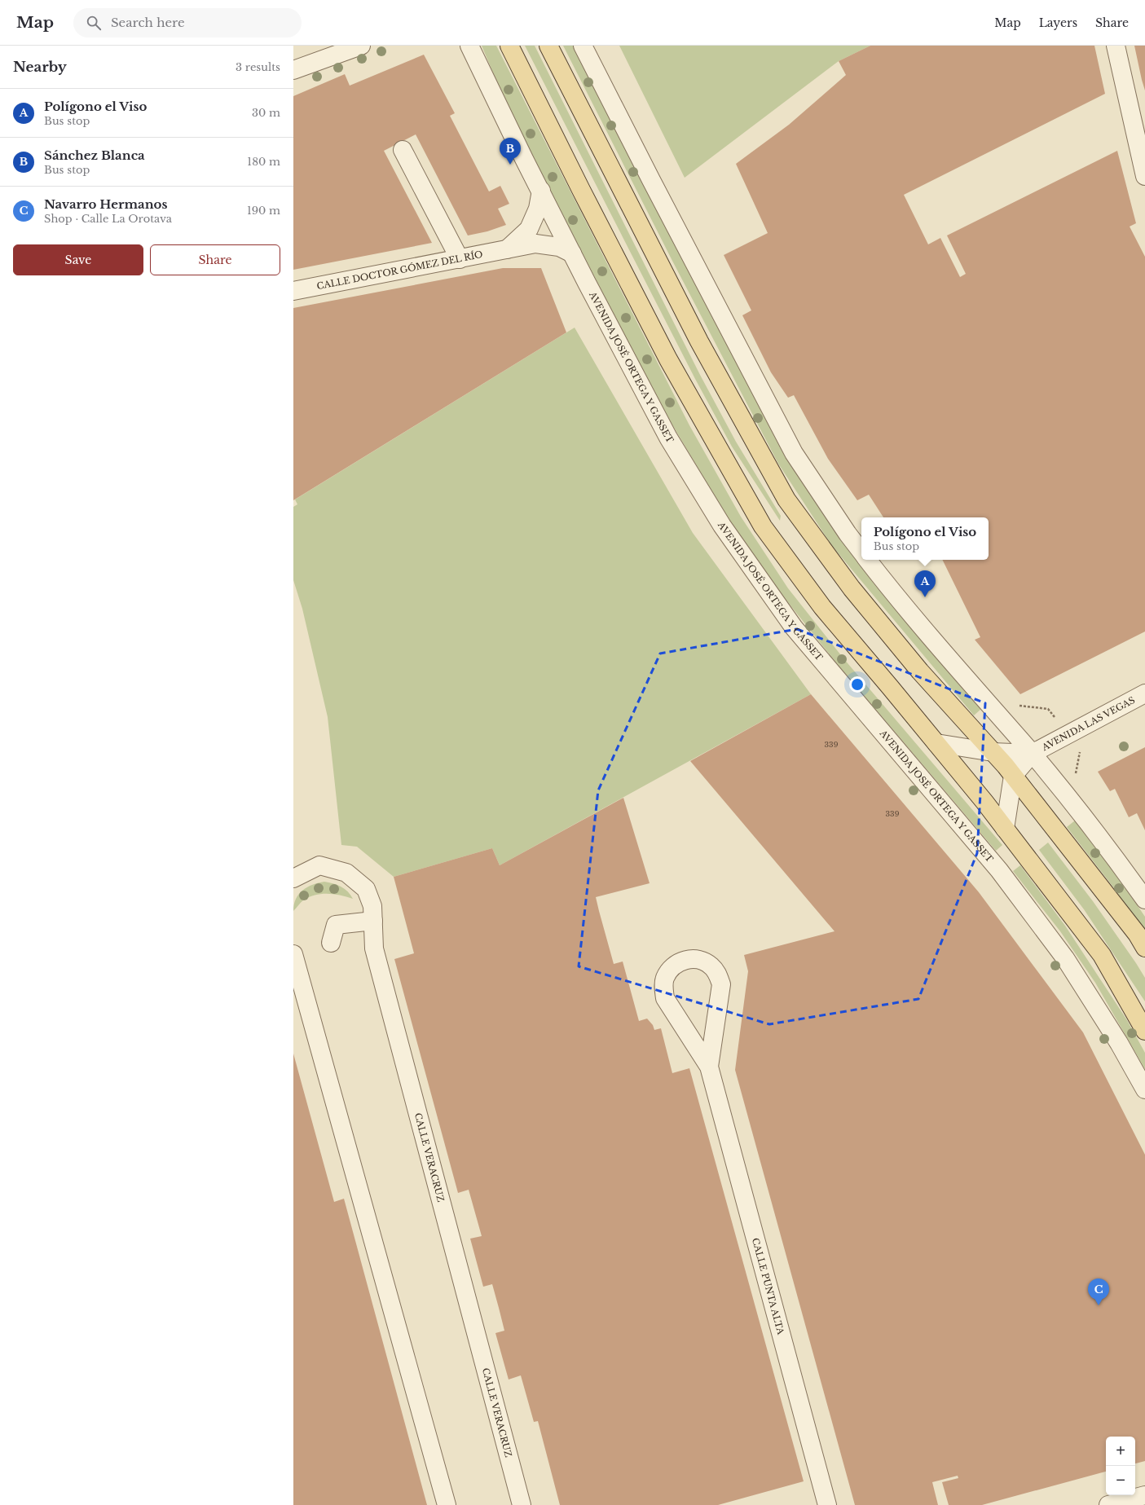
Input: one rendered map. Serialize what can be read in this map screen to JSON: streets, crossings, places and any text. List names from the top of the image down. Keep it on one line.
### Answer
{"streets":{"street":["CALLE DOCTOR GÓMEZ DEL RÍO","AVENIDA JOSÉ ORTEGA Y GASSET","AVENIDA LAS VEGAS","CALLE VERACRUZ","CALLE PUNTA ALTA"]},"crossings":[["CALLE DOCTOR GÓMEZ DEL RÍO","AVENIDA JOSÉ ORTEGA Y GASSET"]],"house_numbers":["339","339"],"page":{"header":"Map","search":"Search here","nav":["Map","Layers","Share"],"heading":["Nearby","3 results"],"list":[{"mark":"A","name":"Polígono el Viso","note":"Bus stop","value":"30 m"},{"mark":"B","name":"Sánchez Blanca","note":"Bus stop","value":"180 m"},{"mark":"C","name":"Navarro Hermanos","note":"Shop · Calle La Orotava","value":"190 m"}],"pins":["B","A","C"],"buttons":["Save","Share"],"popup":["Polígono el Viso","Bus stop"],"map_buttons":["+","−"]}}
